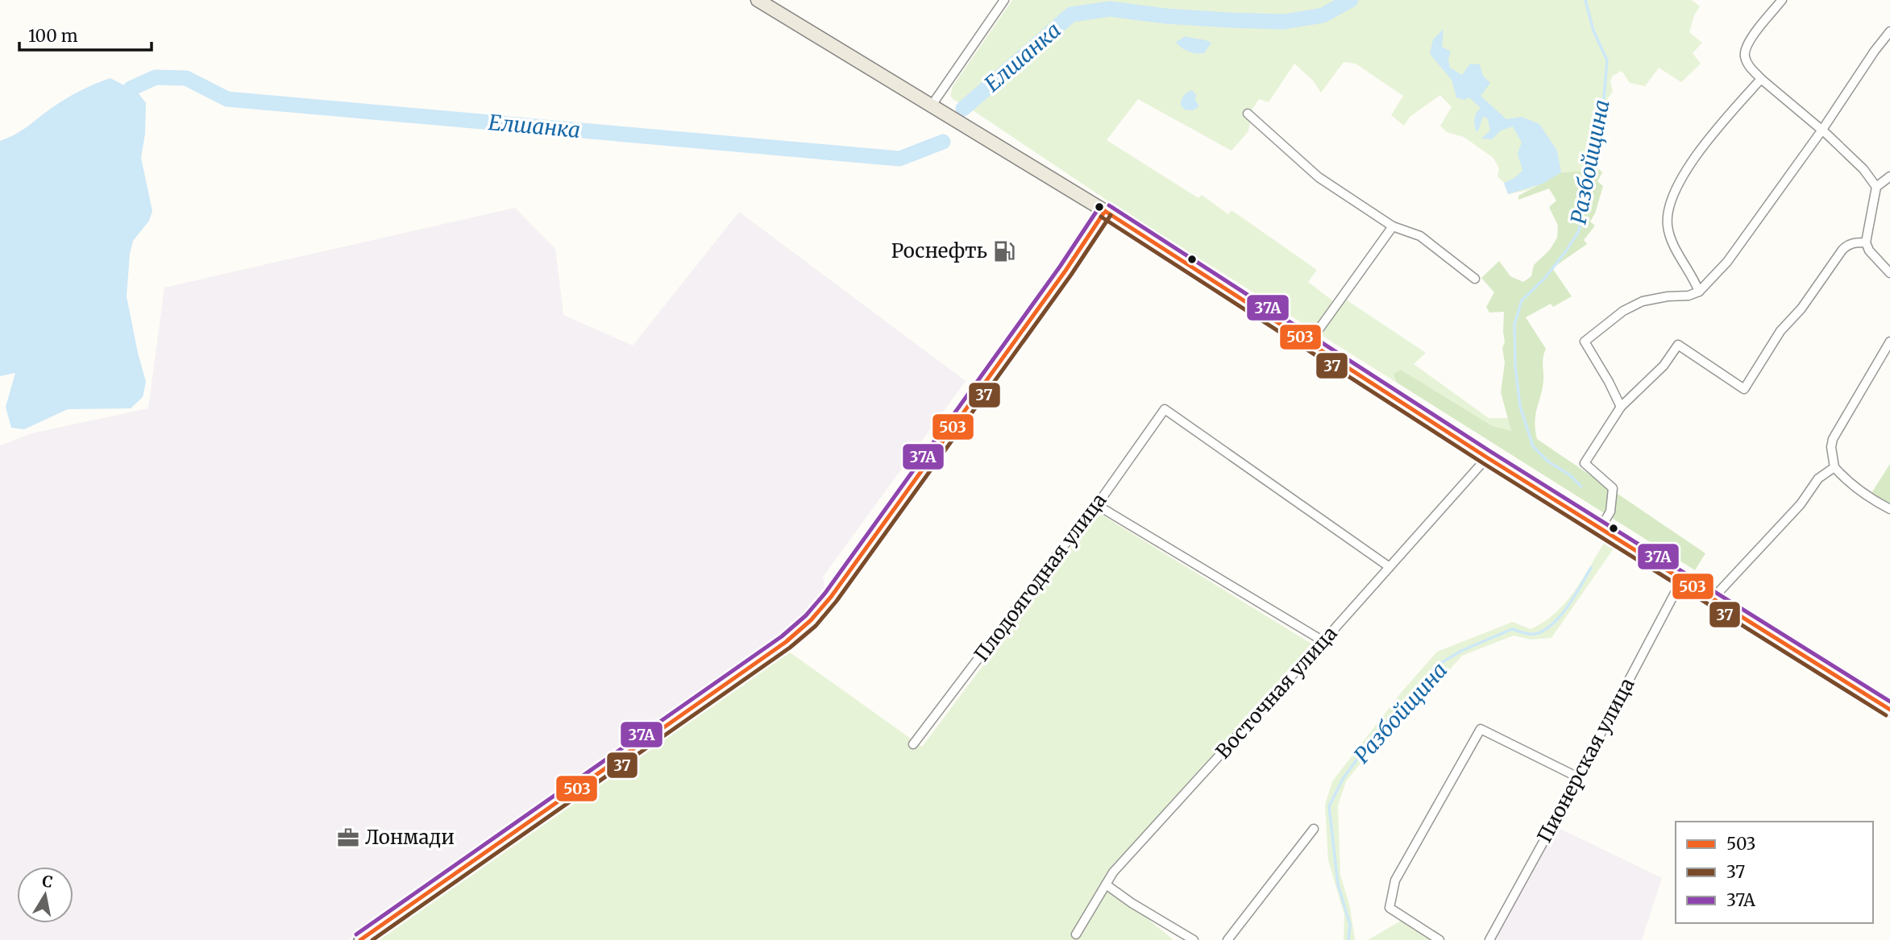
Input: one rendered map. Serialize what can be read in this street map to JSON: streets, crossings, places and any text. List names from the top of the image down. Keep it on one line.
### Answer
{"streets":{"street":["Плодоягодная улица","Восточная улица","Пионерская улица"]},"crossings":[["Плодоягодная улица","Восточная улица"]],"water":["Елшанка","Разбойщина"],"places":{"fuel station":["Роснефть"],"office":["Лонмади"]},"lines":["transit line 37А","transit line 503","transit line 37"],"legend":["503","37","37А"],"scale_bar":"100 m","north":"top"}
